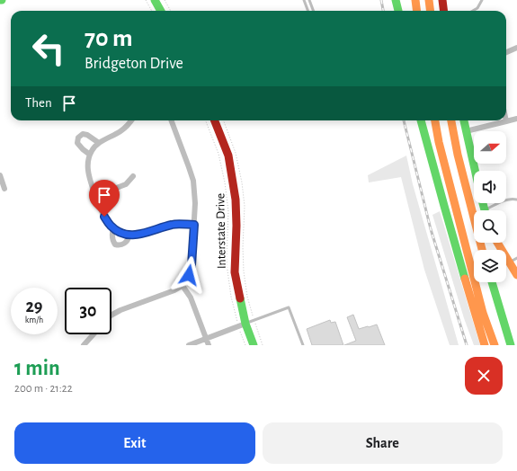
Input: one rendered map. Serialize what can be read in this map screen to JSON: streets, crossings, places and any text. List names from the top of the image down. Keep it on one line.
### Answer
{"streets":{"main road":["Interstate Drive"]},"north":"right","page":{"turn":["70 m","Bridgeton Drive"],"then":"Then","speed":"29 km/h","limit":"30","heading":["1 min","200 m · 21:22"],"buttons":["Exit","Share"]}}
